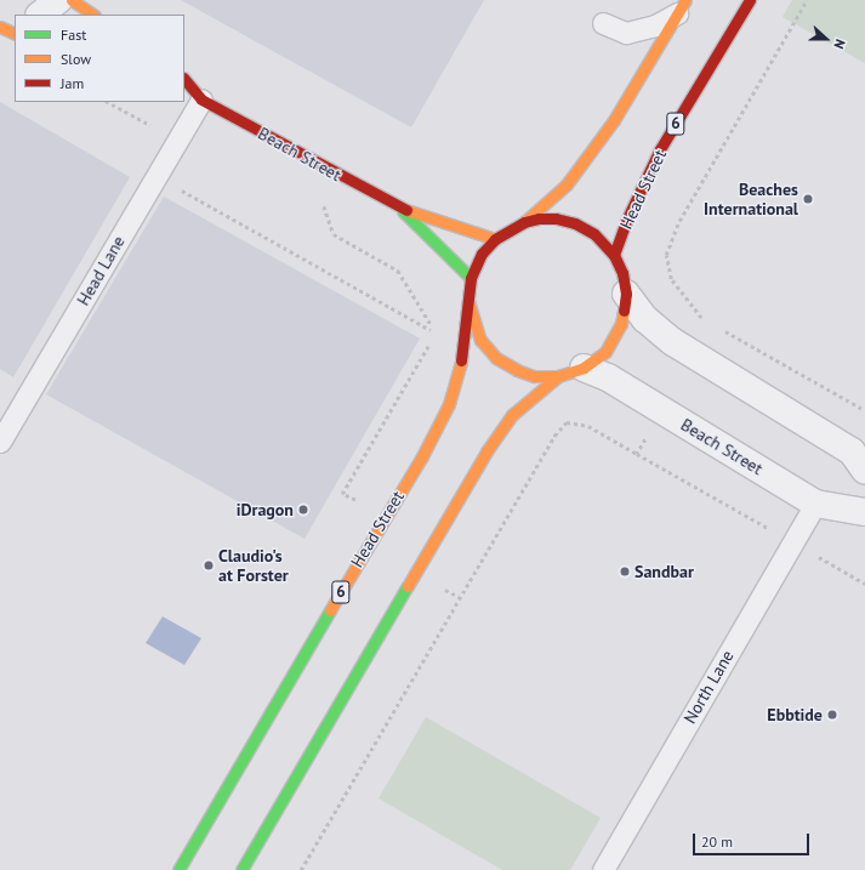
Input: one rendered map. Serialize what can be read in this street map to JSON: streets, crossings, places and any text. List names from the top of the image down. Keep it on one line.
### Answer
{"streets":{"main road":["6","Beach Street","Head Street"],"lane":["Head Lane","North Lane"]},"crossings":[["6","Beach Street"],["6","Head Street"],["Beach Street","Head Street"],["Beach Street","Head Lane"],["Beach Street","North Lane"]],"places":["Beaches International","iDragon","Claudio's at Forster","Sandbar","Ebbtide"],"legend":["Fast","Slow","Jam"],"scale_bar":"20 m","north":"right"}
